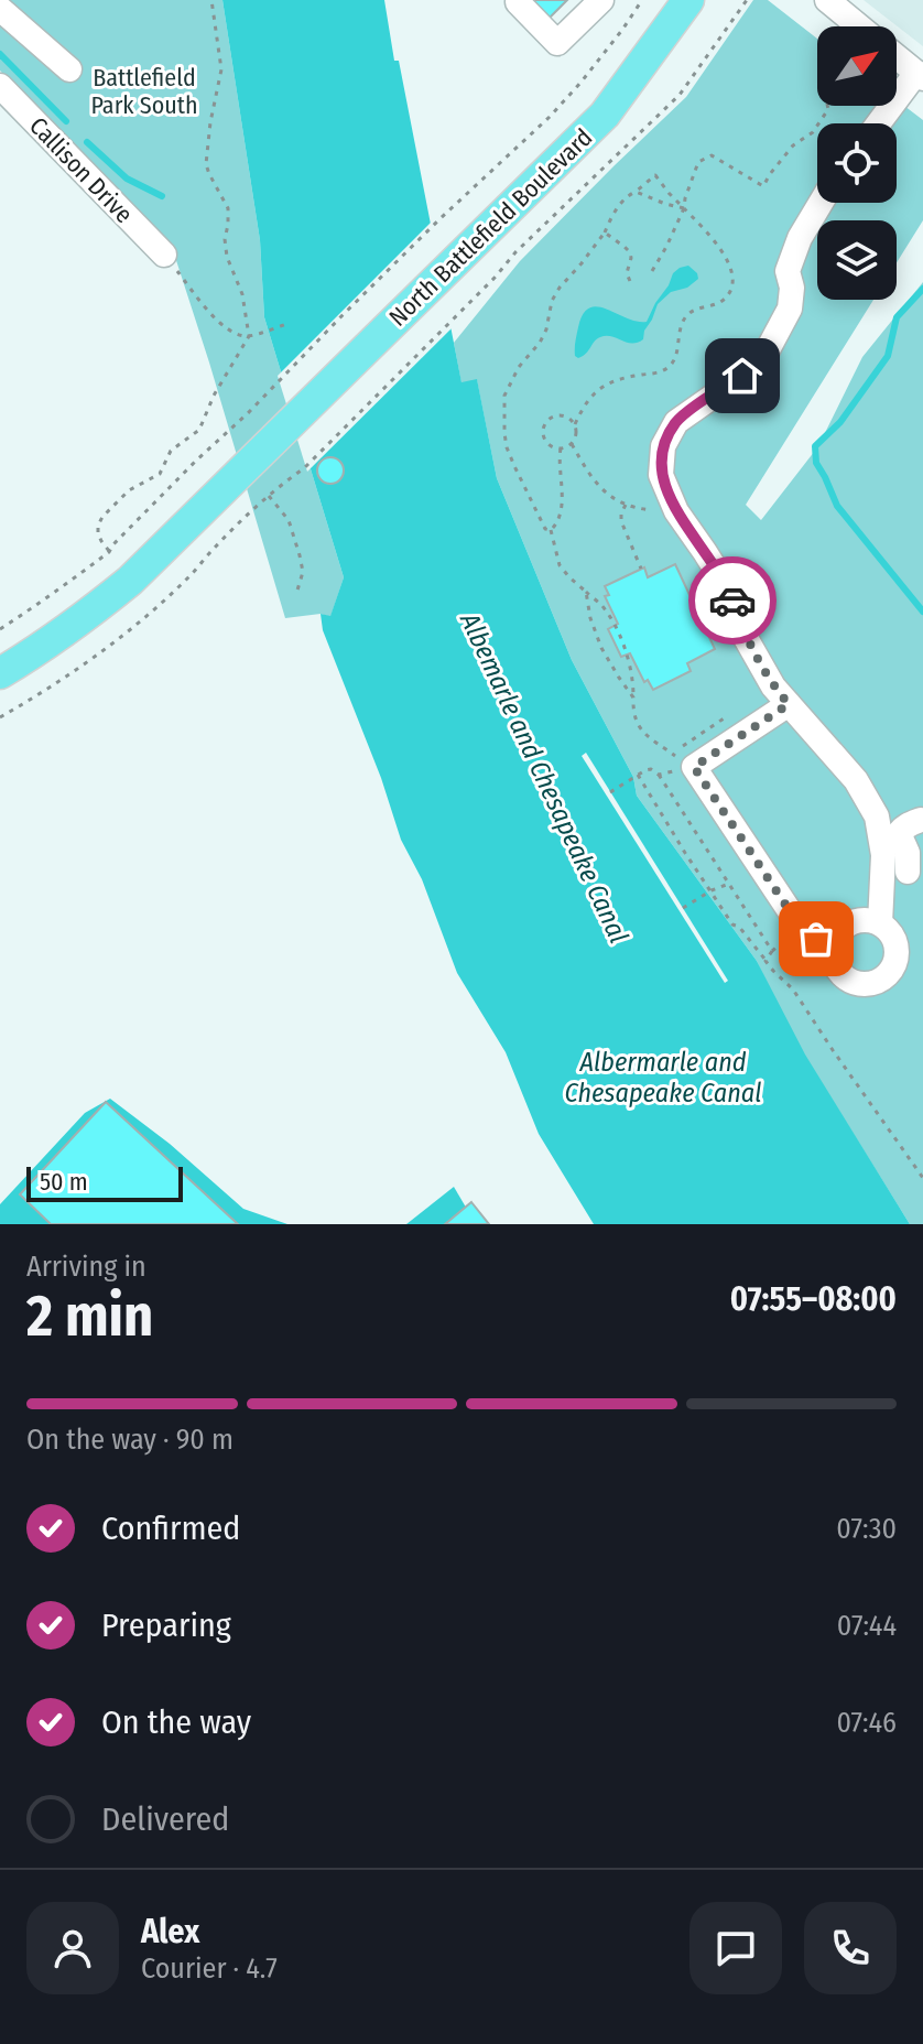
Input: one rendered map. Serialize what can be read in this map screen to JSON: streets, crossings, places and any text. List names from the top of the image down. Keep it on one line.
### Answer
{"streets":{"main road":["North Battlefield Boulevard"],"street":["Callison Drive"]},"water":["Albemarle and Chesapeake Canal","Albermarle and Chesapeake Canal"],"parks":["Battlefield Park South"],"scale_bar":"50 m","north":"top right","page":{"scale":"50 m","heading":["2 min","Arriving in","07:55–08:00"],"panel":["Alex","Courier · 4.7"],"bar":"On the way · 90 m","list":[["Confirmed","07:30"],["Preparing","07:44"],["On the way","07:46"],"Delivered"]}}
